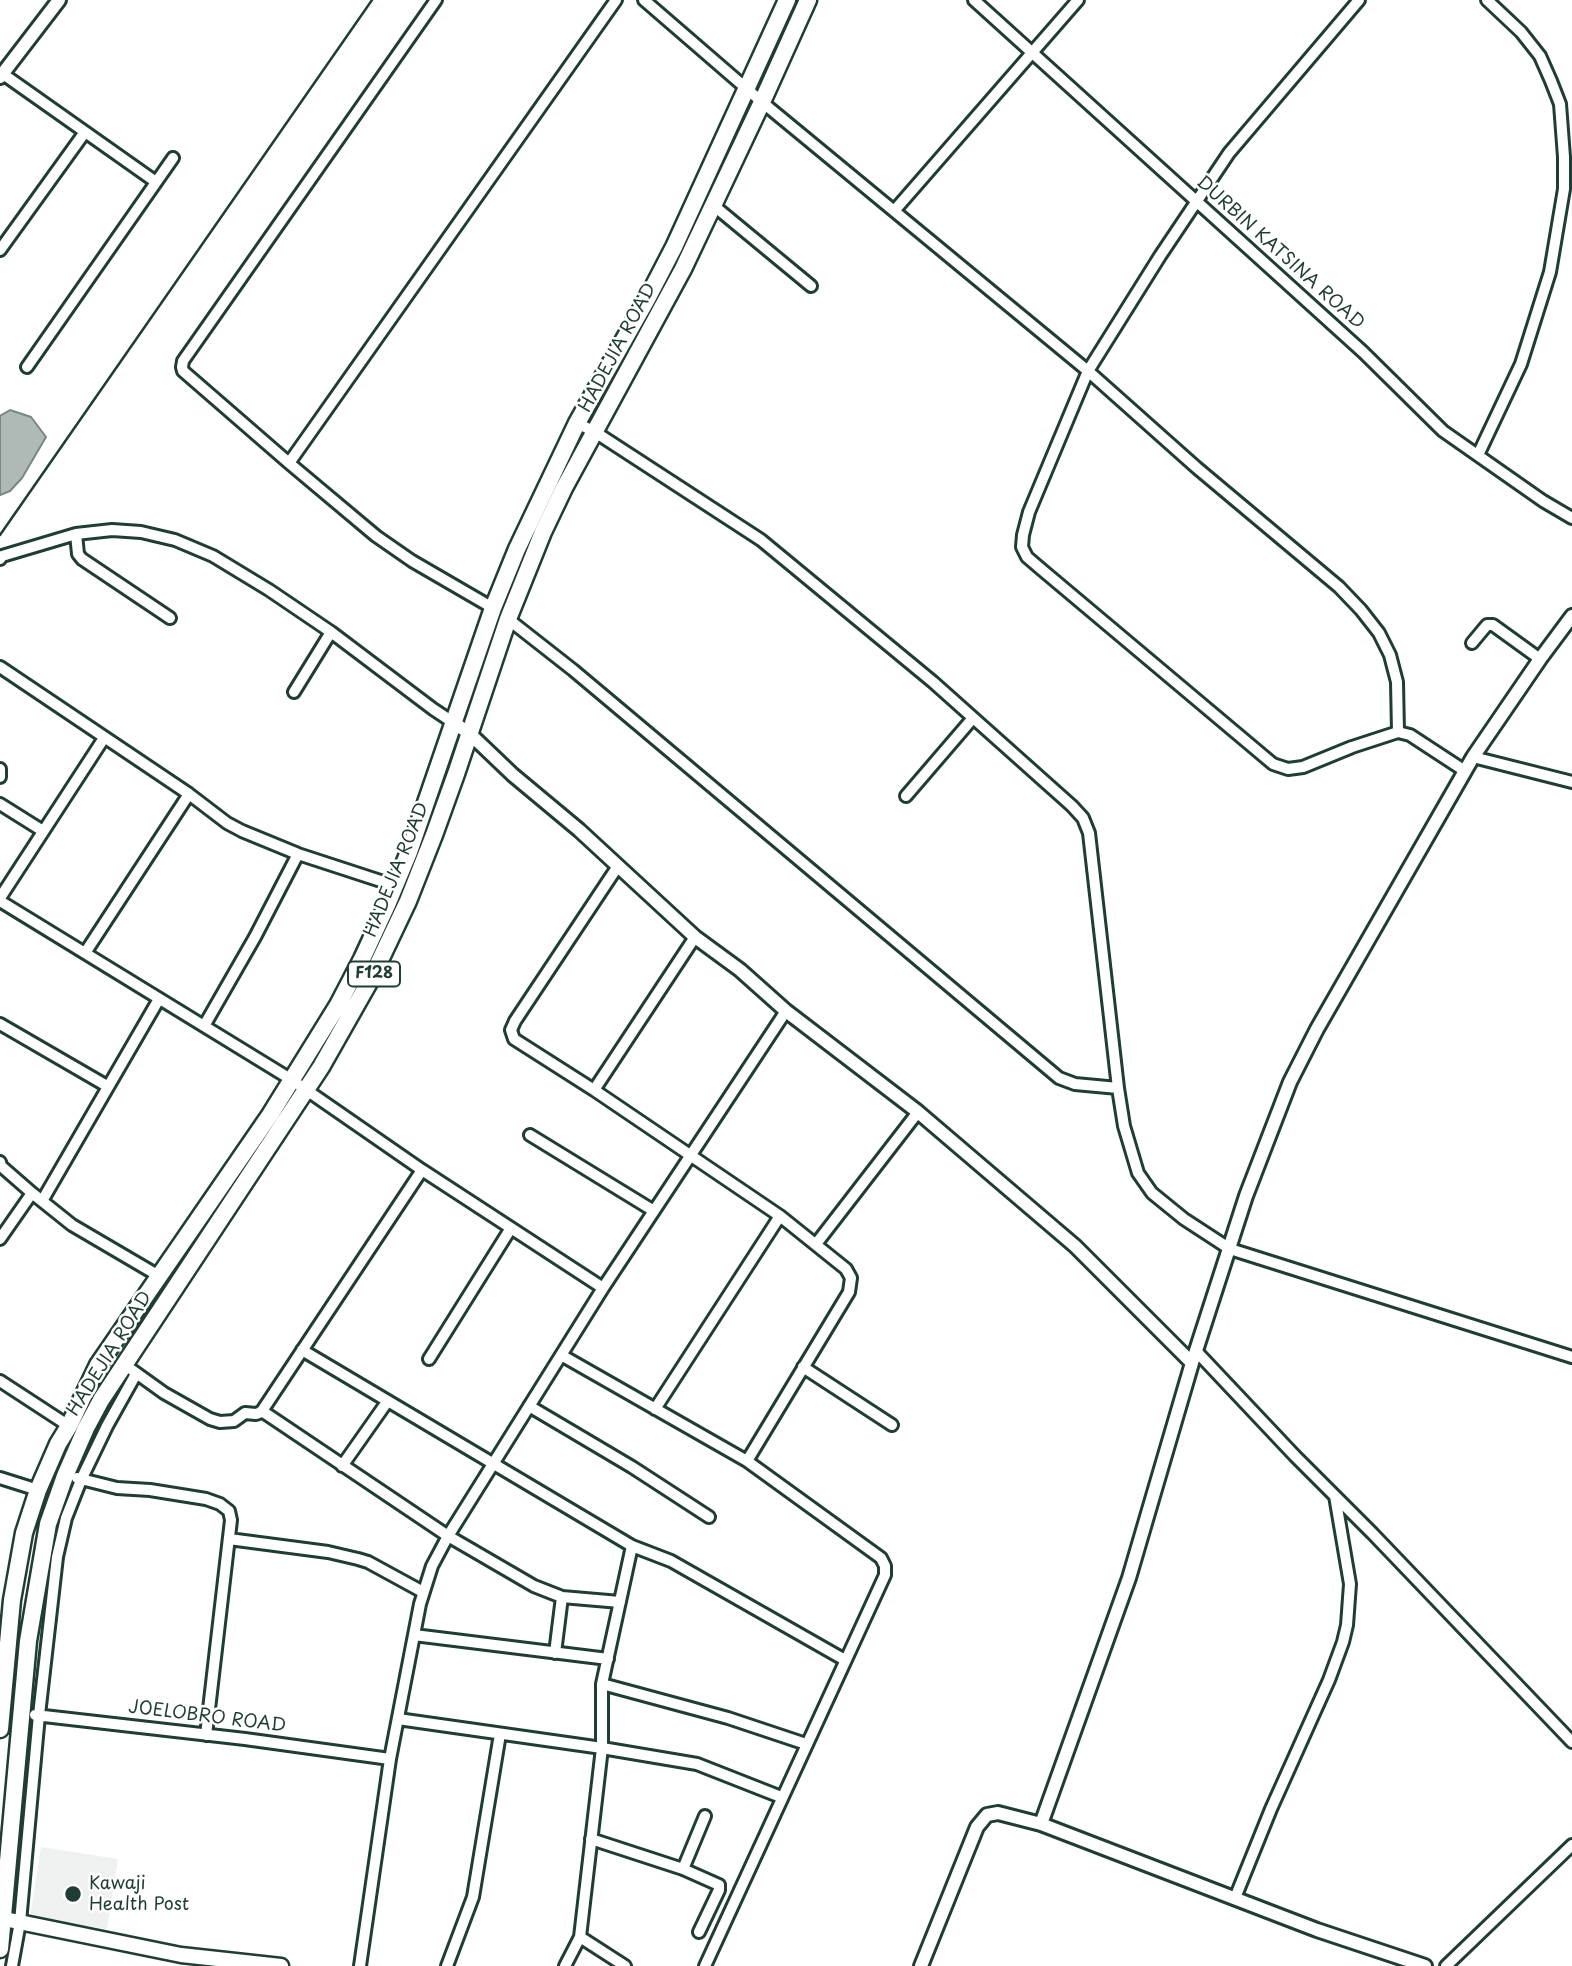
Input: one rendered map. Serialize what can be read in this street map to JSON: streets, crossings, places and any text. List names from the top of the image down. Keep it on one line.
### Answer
{"streets":{"main road":["HADEJIA ROAD","F128"],"street":["DURBIN KATSINA ROAD","JOELOBRO ROAD"]},"crossings":[["HADEJIA ROAD","JOELOBRO ROAD"]],"places":["Kawaji Health Post"]}
